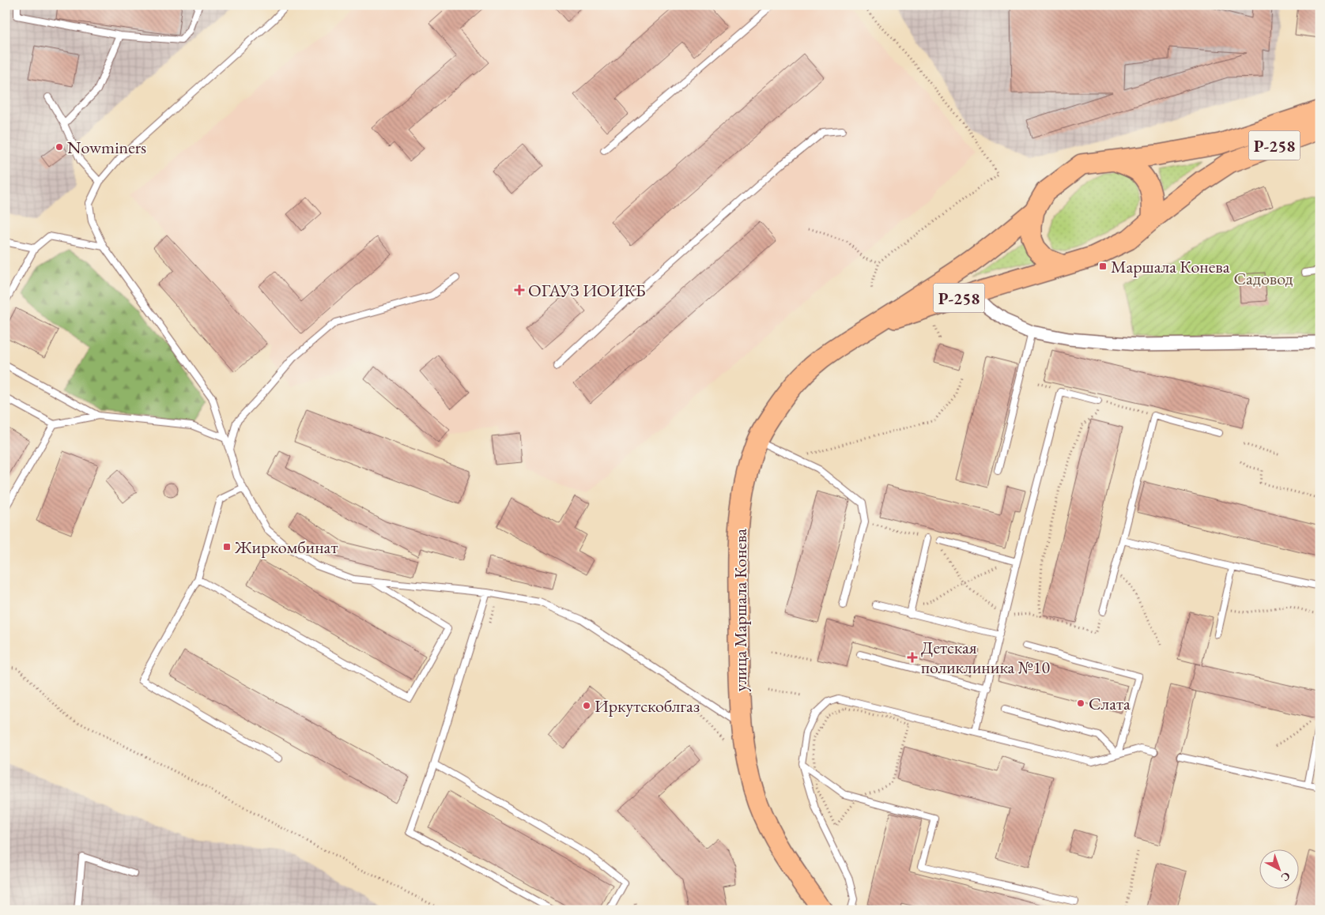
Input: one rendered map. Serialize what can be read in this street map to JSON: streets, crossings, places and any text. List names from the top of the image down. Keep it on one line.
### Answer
{"streets":{"main road":["Р-258","улица Маршала Конева"]},"crossings":[["Р-258","улица Маршала Конева"]],"parks":["Садовод"],"places":{"other":["Nowminers","Слата","Иркутскоблгаз"],"transit":["Маршала Конева","Жиркомбинат"],"health":["ОГАУЗ ИОИКБ","Детская поликлиника №10"]},"north":"bottom right"}
